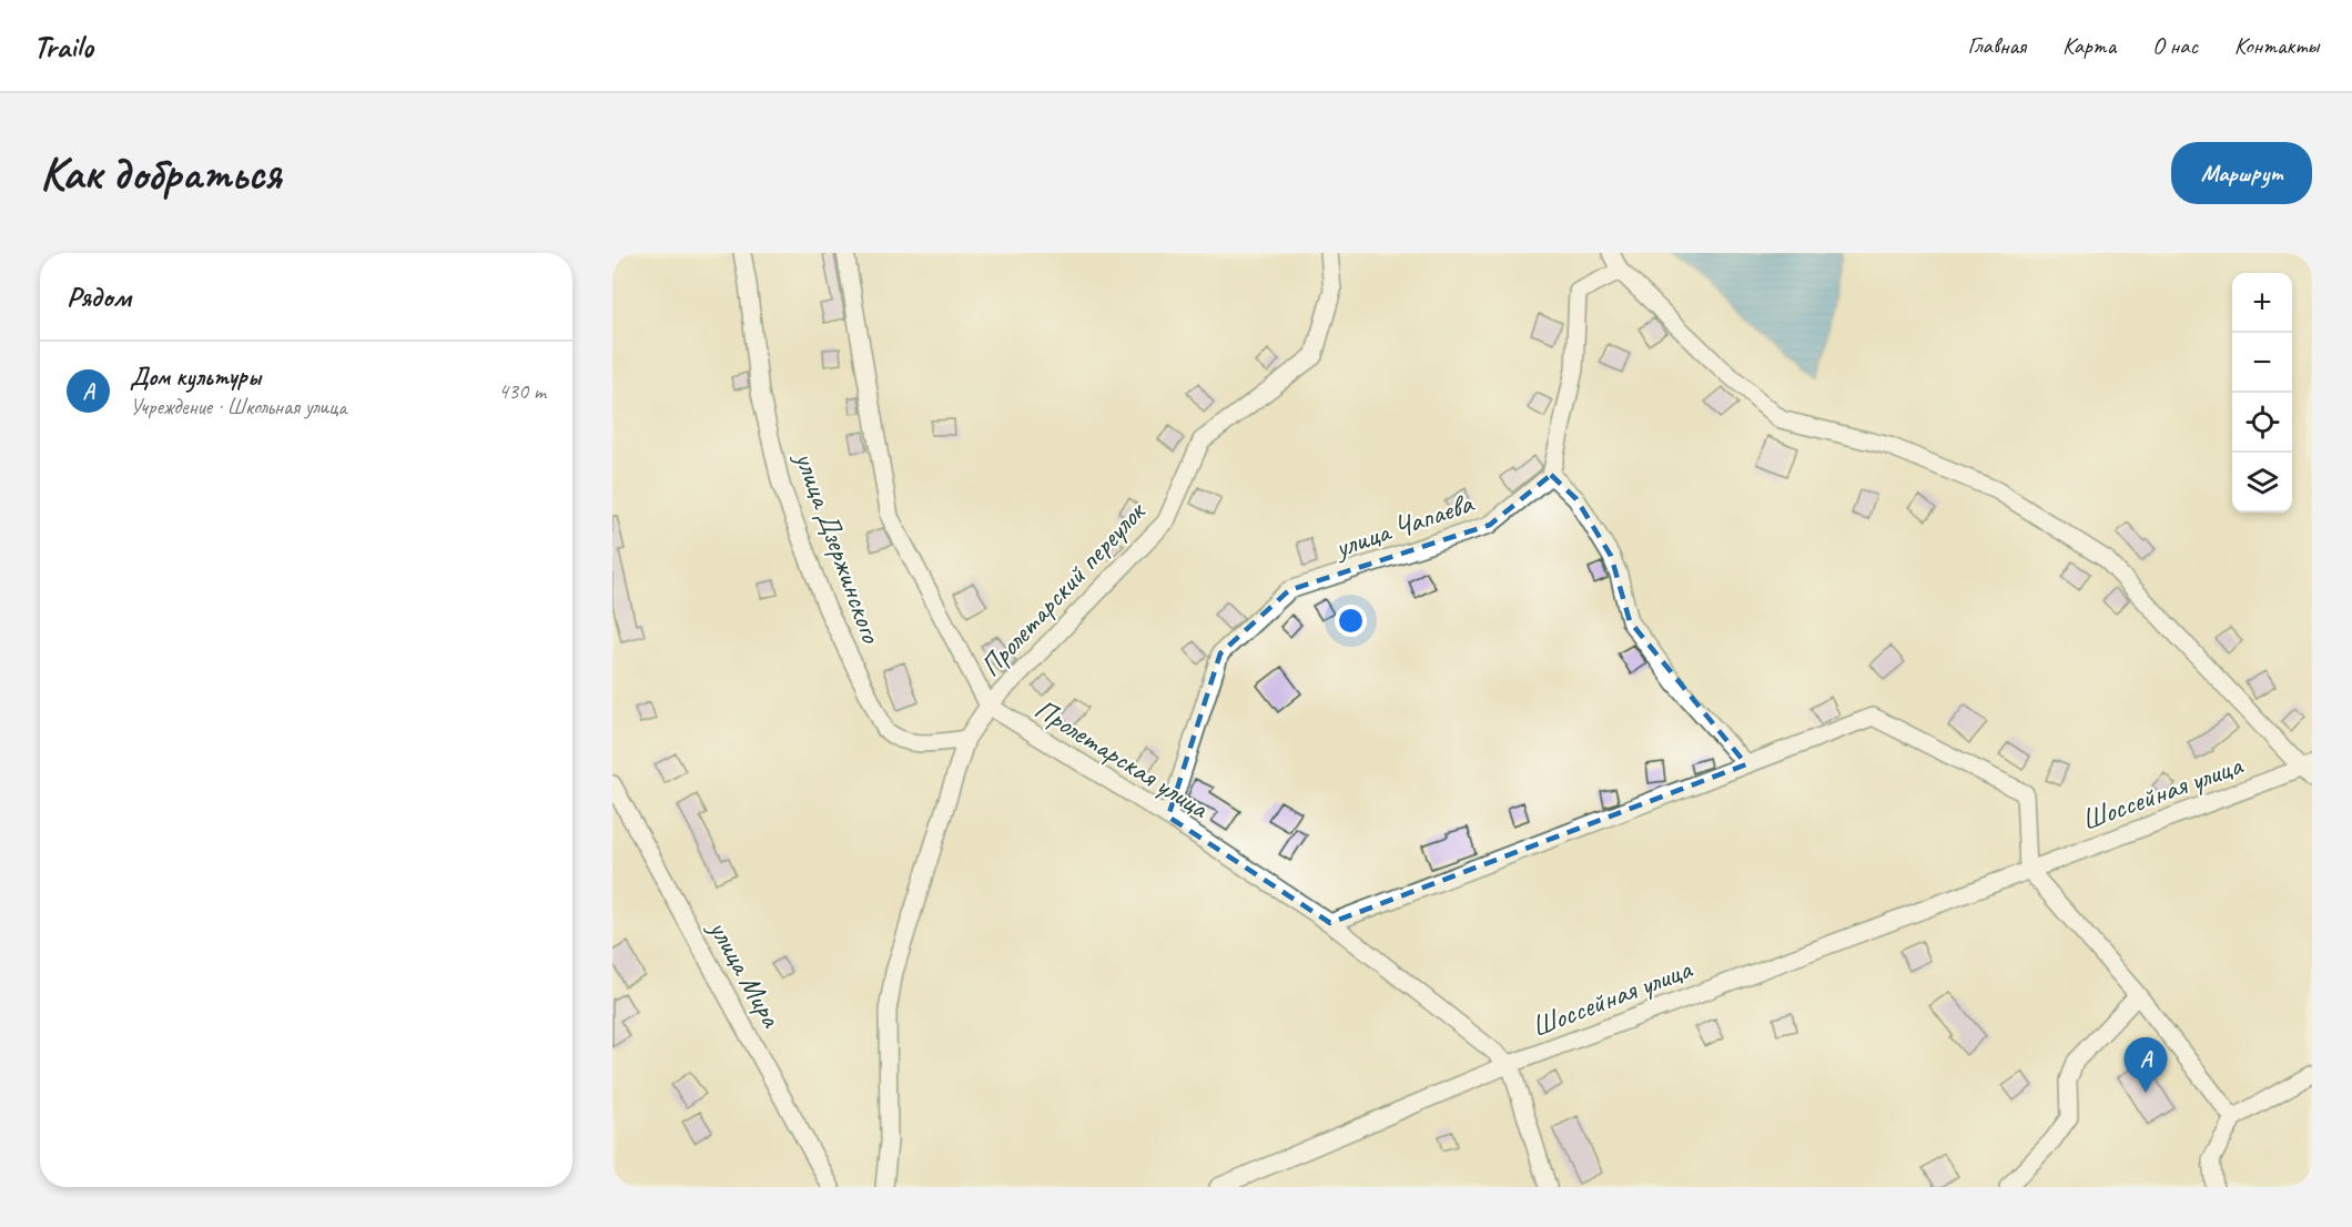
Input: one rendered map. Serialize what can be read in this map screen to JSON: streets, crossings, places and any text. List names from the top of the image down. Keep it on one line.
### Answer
{"streets":{"street":["улица Чапаева","улица Дзержинского","Пролетарский переулок","Пролетарская улица","Шоссейная улица","улица Мира"]},"crossings":[["улица Чапаева","Пролетарская улица"],["улица Дзержинского","Пролетарский переулок"],["Пролетарский переулок","Пролетарская улица"],["Пролетарская улица","Шоссейная улица"]],"page":{"header":"Trailo","nav":["Главная","Карта","О нас","Контакты"],"buttons":"Маршрут","title":"Как добраться","heading":"Рядом","map_buttons":["+","−"],"list":[{"mark":"A","name":"Дом культуры","note":"Учреждение · Школьная улица","value":"430 m"}],"pins":"A"}}
